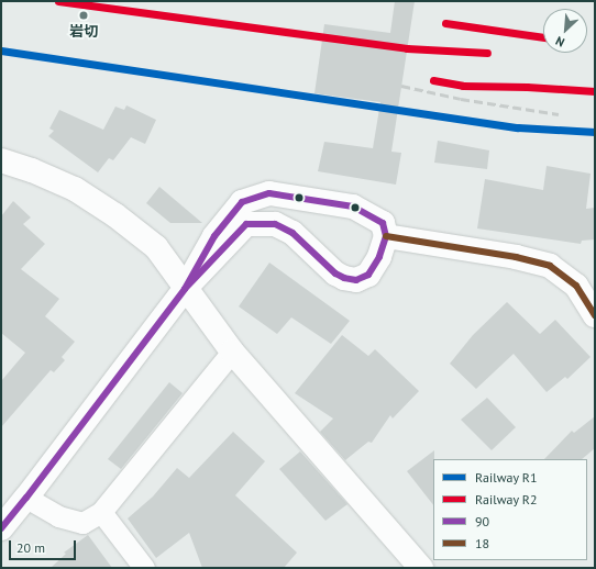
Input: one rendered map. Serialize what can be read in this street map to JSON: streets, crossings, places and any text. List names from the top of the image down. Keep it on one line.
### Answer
{"places":["岩切"],"lines":["rail line R2","rail line R1","transit line 90","transit line 18"],"legend":["Railway R1","Railway R2","90","18"],"scale_bar":"20 m","north":"bottom left"}
